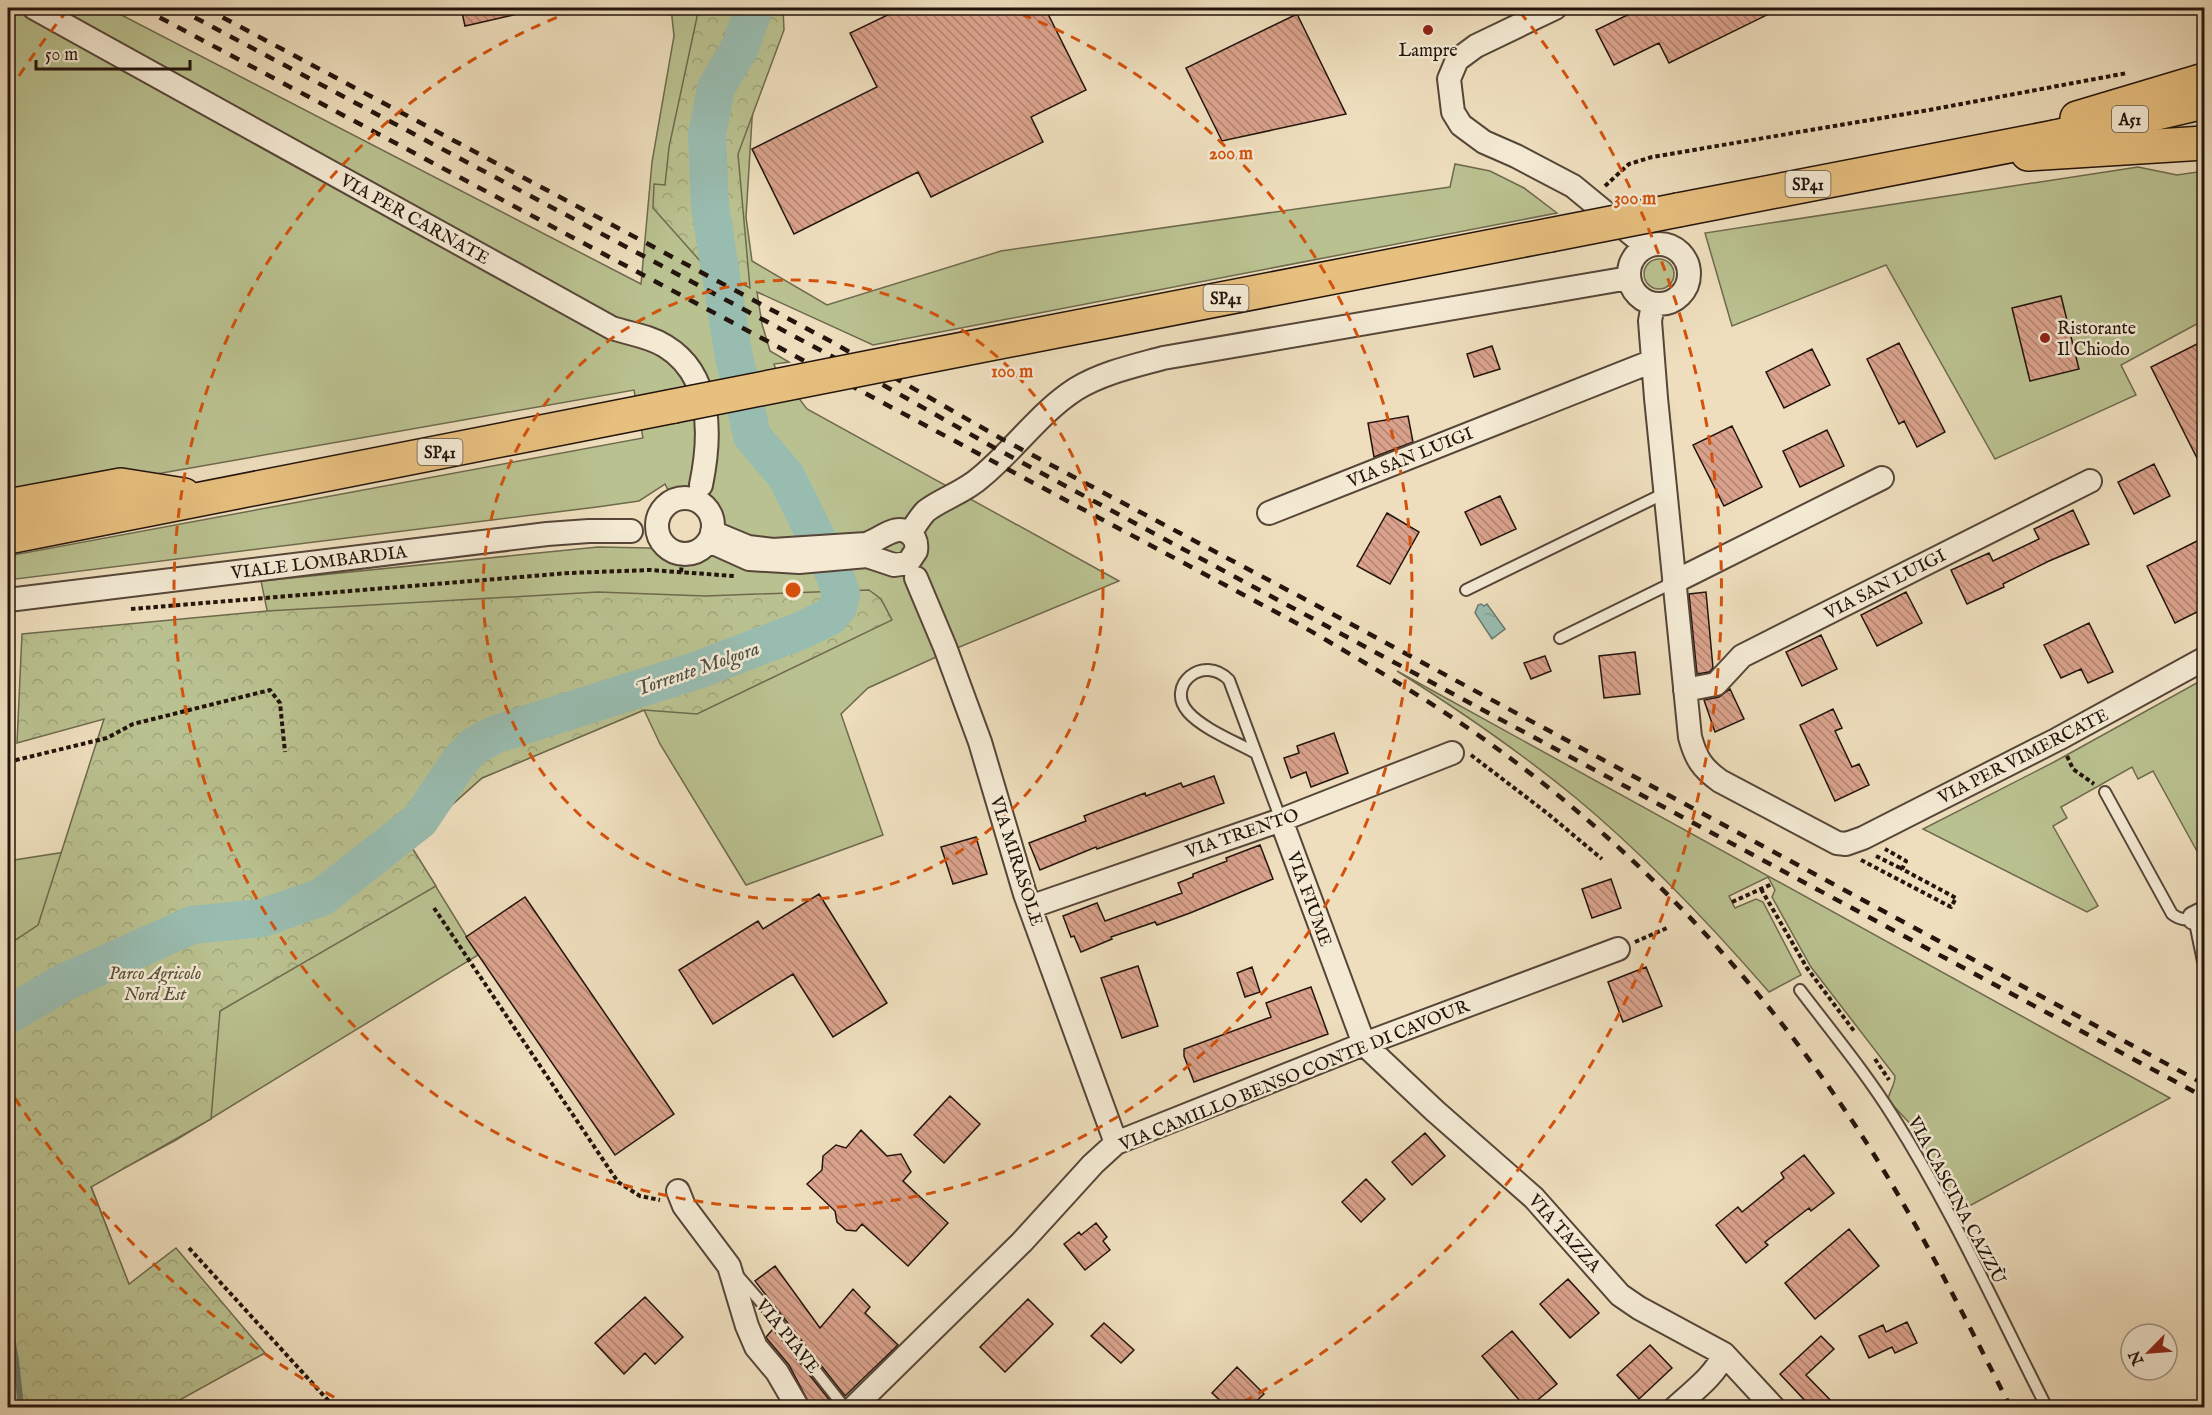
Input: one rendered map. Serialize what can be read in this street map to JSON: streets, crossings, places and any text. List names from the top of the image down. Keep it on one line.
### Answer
{"streets":{"main road":["A51","SP41"],"street":["VIA PER CARNATE","VIA SAN LUIGI","VIALE LOMBARDIA","VIA PER VIMERCATE","VIA TRENTO","VIA MIRASOLE","VIA FIUME","VIA CAMILLO BENSO CONTE DI CAVOUR","VIA TAZZA","VIA PIAVE"],"lane":["VIA CASCINA CAZZÙ"]},"crossings":[["A51","SP41"],["VIA PER CARNATE","VIALE LOMBARDIA"],["VIA SAN LUIGI","VIA PER VIMERCATE"],["VIA TRENTO","VIA MIRASOLE"],["VIA TRENTO","VIA FIUME"],["VIA MIRASOLE","VIA CAMILLO BENSO CONTE DI CAVOUR"],["VIA FIUME","VIA CAMILLO BENSO CONTE DI CAVOUR"],["VIA FIUME","VIA TAZZA"],["VIA CAMILLO BENSO CONTE DI CAVOUR","VIA TAZZA"]],"water":["Torrente Molgora"],"parks":["Parco Agricolo Nord Est"],"places":["Lampre","Ristorante Il Chiodo"],"scale_bar":"50 m","north":"bottom left","rings":["200 m","300 m","100 m"]}
